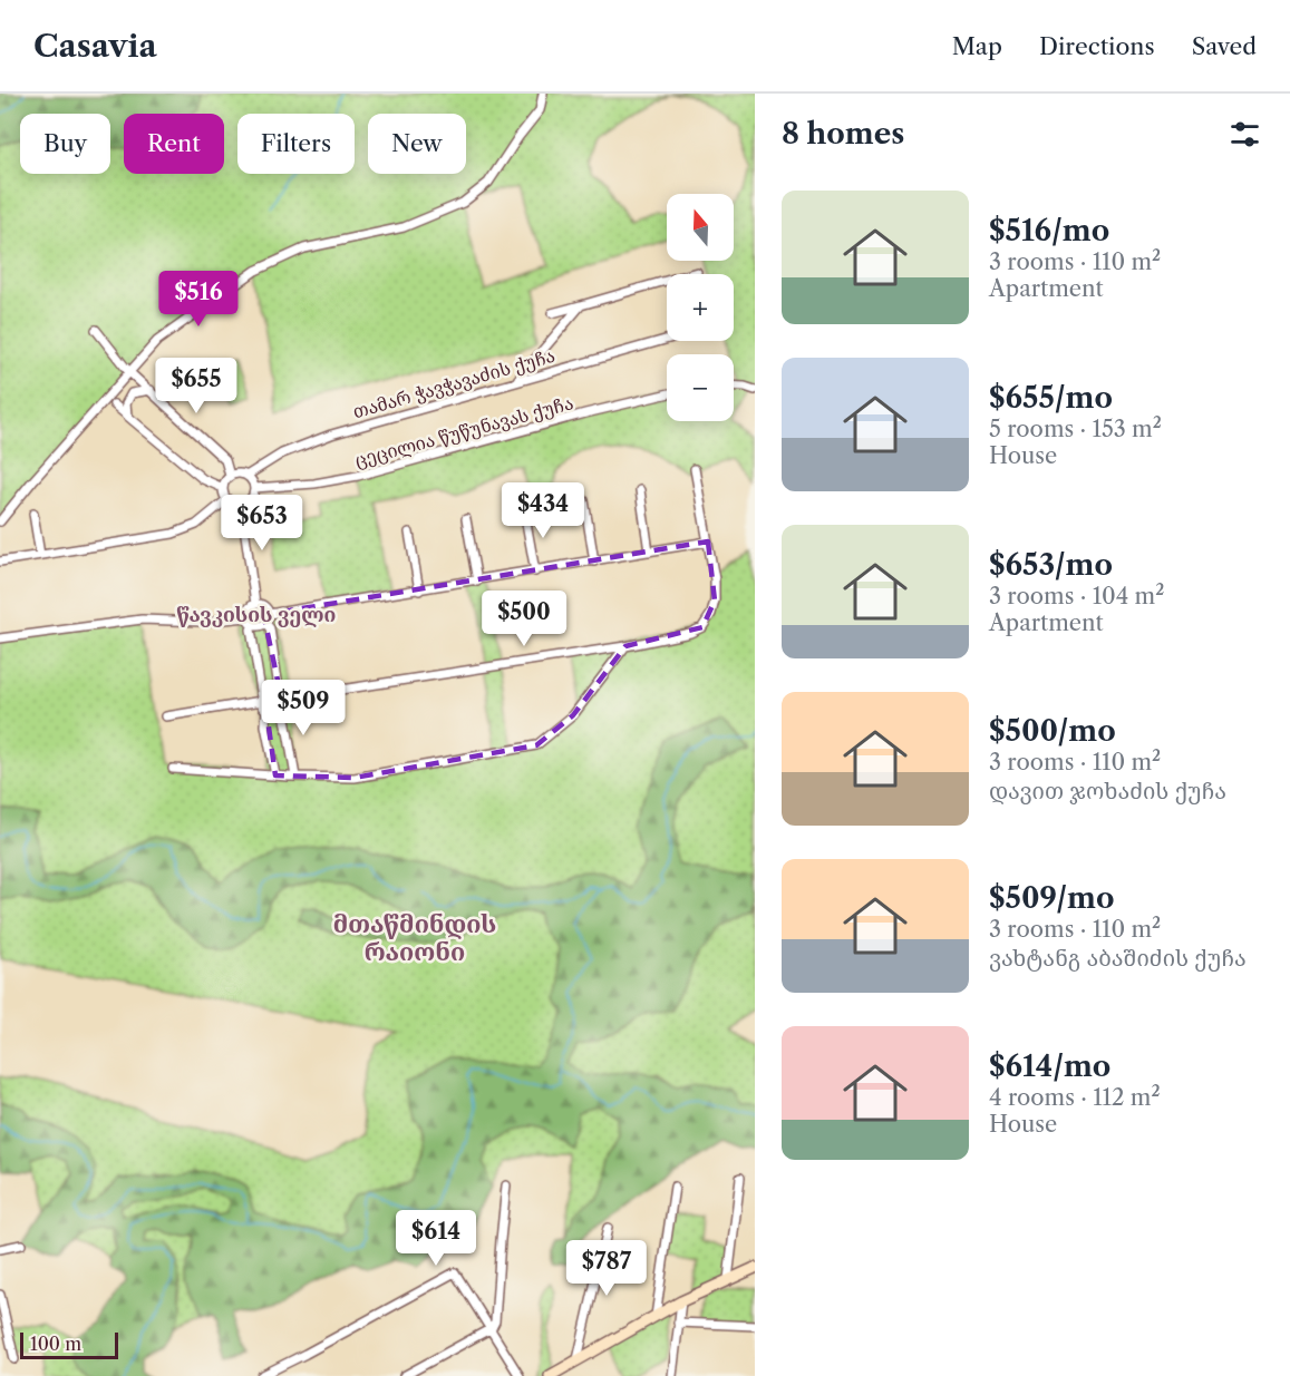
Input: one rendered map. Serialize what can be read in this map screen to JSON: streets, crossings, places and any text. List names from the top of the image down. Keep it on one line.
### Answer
{"streets":{"street":["თამარ ჭავჭავაძის ქუჩა","ცეცილია წუწუნავას ქუჩა"]},"crossings":[["თამარ ჭავჭავაძის ქუჩა","ცეცილია წუწუნავას ქუჩა"]],"districts":["წავკისის ველი","მთაწმინდის რაიონი"],"scale_bar":"100 m","north":"top","page":{"header":"Casavia","nav":["Map","Directions","Saved"],"heading":"8 homes","chip":["Buy","Rent","Filters","New"],"list":[{"name":"$516/mo","note":"3 rooms · 110 m² · Apartment"},{"name":"$655/mo","note":"5 rooms · 153 m² · House"},{"name":"$653/mo","note":"3 rooms · 104 m² · Apartment"},{"name":"$500/mo","note":"3 rooms · 110 m² · დავით ჯოხაძის ქუჩა"},{"name":"$509/mo","note":"3 rooms · 110 m² · ვახტანგ აბაშიძის ქუჩა"},{"name":"$614/mo","note":"4 rooms · 112 m² · House"}],"map_buttons":["+","−"],"price":["$516","$655","$434","$653","$500","$509","$614","$787"],"scale":"100 m"}}
